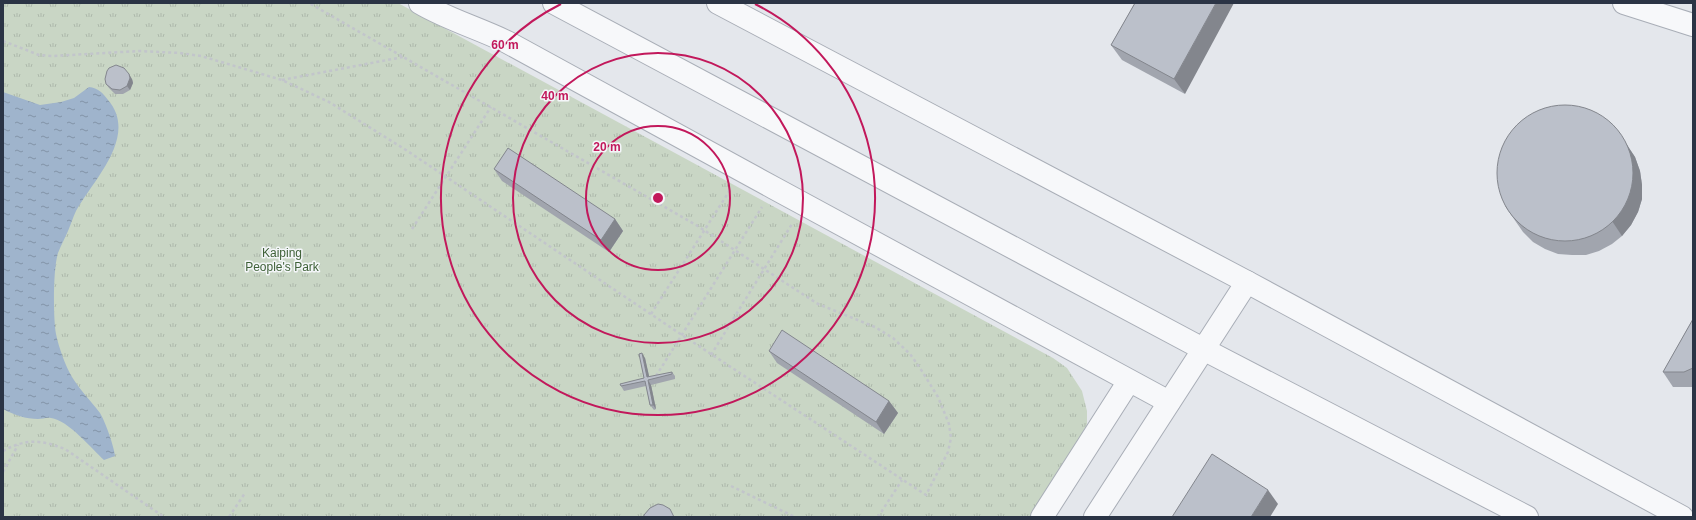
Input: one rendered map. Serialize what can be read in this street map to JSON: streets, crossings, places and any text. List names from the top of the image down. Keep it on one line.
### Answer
{"parks":["Kaiping People's Park"],"rings":["60 m","40 m","20 m"]}
